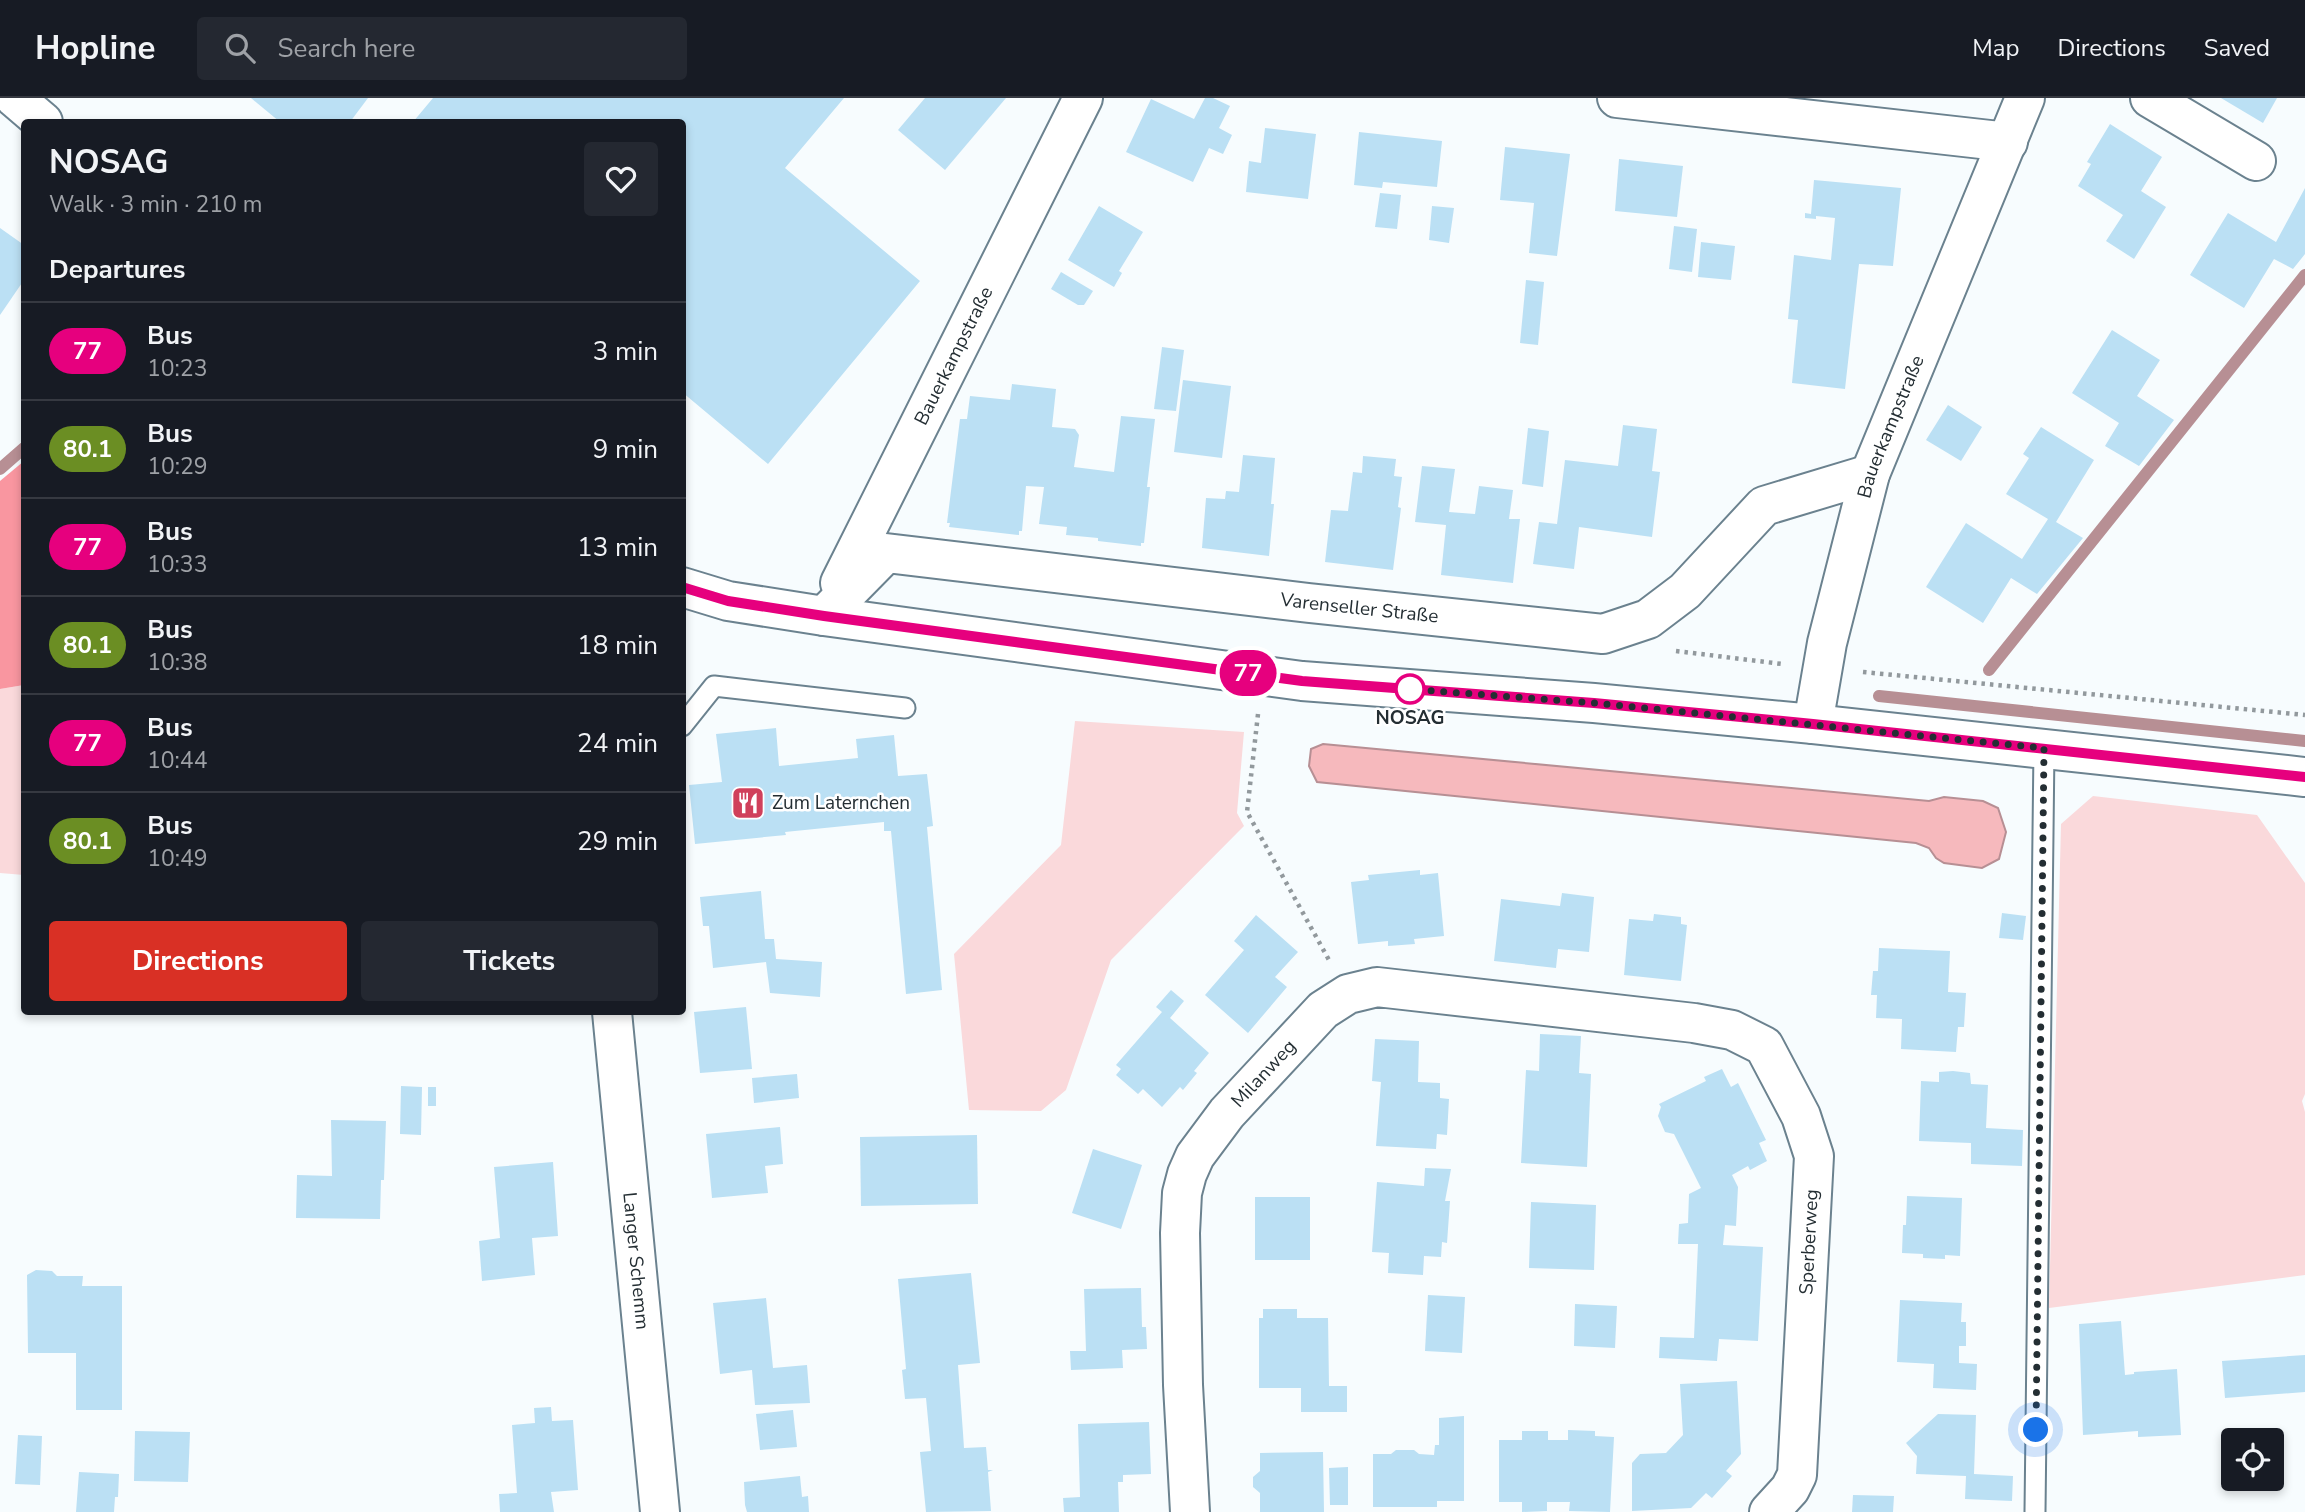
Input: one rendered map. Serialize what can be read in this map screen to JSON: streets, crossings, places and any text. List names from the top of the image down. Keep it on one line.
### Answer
{"streets":{"street":["Bauerkampstraße","Varenseller Straße","Milanweg","Sperberweg","Langer Schemm"]},"crossings":[["Bauerkampstraße","Varenseller Straße"],["Milanweg","Sperberweg"]],"places":{"other":["NOSAG"],"restaurant":["Zum Laternchen"]},"lines":["bus line 77"],"page":{"header":"Hopline","search":"Search here","nav":["Map","Directions","Saved"],"on_map":"77","heading":[["NOSAG","Walk · 3 min · 210 m"],"Departures"],"list":[{"mark":"77","name":"Bus","note":"10:23","value":"3 min"},{"mark":"80.1","name":"Bus","note":"10:29","value":"9 min"},{"mark":"77","name":"Bus","note":"10:33","value":"13 min"},{"mark":"80.1","name":"Bus","note":"10:38","value":"18 min"},{"mark":"77","name":"Bus","note":"10:44","value":"24 min"},{"mark":"80.1","name":"Bus","note":"10:49","value":"29 min"}],"buttons":["Directions","Tickets"]}}
